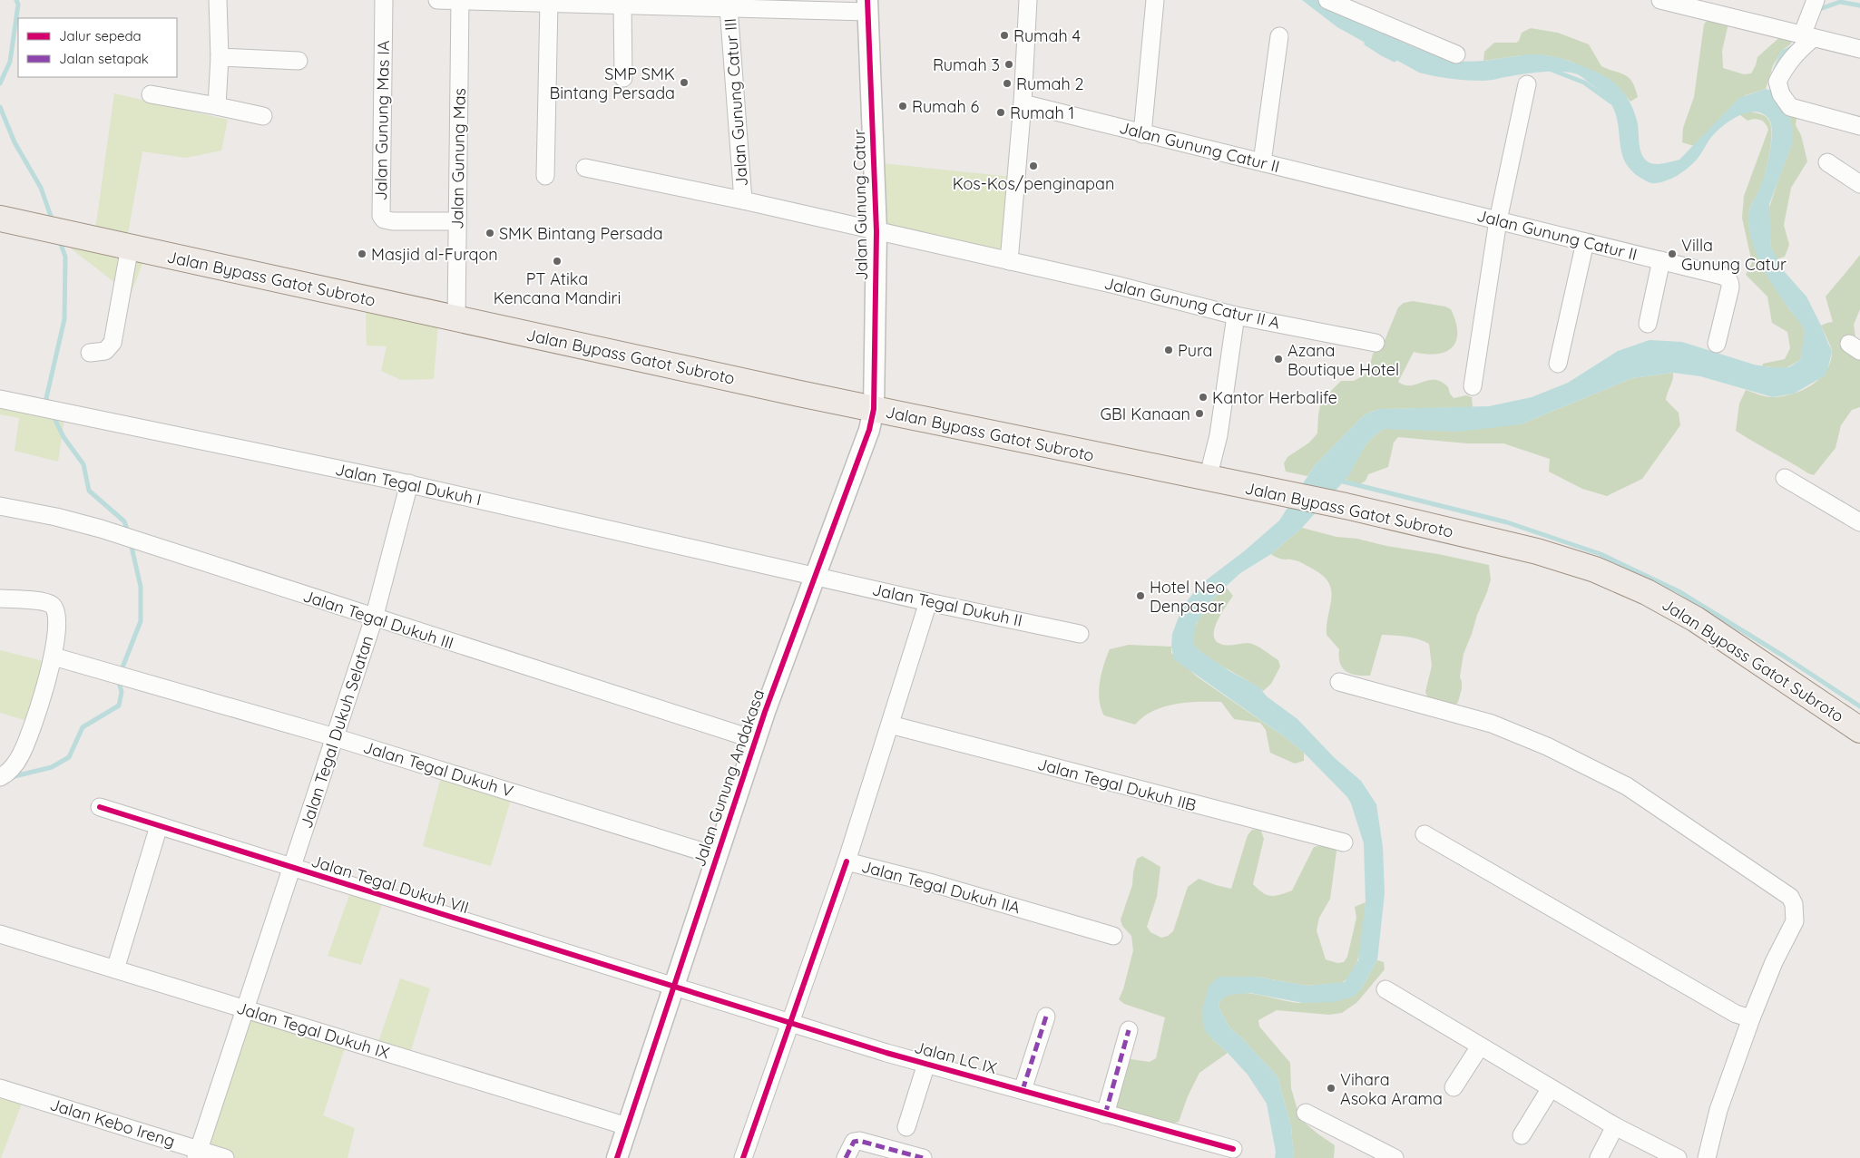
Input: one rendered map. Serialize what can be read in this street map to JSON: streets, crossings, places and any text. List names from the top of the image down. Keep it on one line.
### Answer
{"streets":{"main road":["Jalan Bypass Gatot Subroto"],"street":["Jalan Gunung Catur III","Jalan Gunung Mas IA","Jalan Gunung Catur II","Jalan Gunung Mas","Jalan Gunung Catur","Jalan Gunung Catur II A","Jalan Tegal Dukuh I","Jalan Tegal Dukuh II","Jalan Tegal Dukuh III","Jalan Tegal Dukuh Selatan","Jalan Tegal Dukuh V","Jalan Gunung Andakasa","Jalan Tegal Dukuh IIB","Jalan Tegal Dukuh VII","Jalan Tegal Dukuh IIA","Jalan Tegal Dukuh IX","Jalan LC IX","Jalan Kebo Ireng"]},"crossings":[["Jalan Gunung Catur III","Jalan Gunung Catur"],["Jalan Gunung Mas IA","Jalan Gunung Mas"],["Jalan Gunung Mas","Jalan Bypass Gatot Subroto"],["Jalan Gunung Catur","Jalan Bypass Gatot Subroto"],["Jalan Gunung Catur","Jalan Gunung Andakasa"],["Jalan Bypass Gatot Subroto","Jalan Gunung Andakasa"],["Jalan Tegal Dukuh I","Jalan Tegal Dukuh II"],["Jalan Tegal Dukuh I","Jalan Tegal Dukuh Selatan"],["Jalan Tegal Dukuh I","Jalan Gunung Andakasa"],["Jalan Tegal Dukuh II","Jalan Gunung Andakasa"],["Jalan Tegal Dukuh II","Jalan Tegal Dukuh IIA"],["Jalan Tegal Dukuh III","Jalan Tegal Dukuh Selatan"],["Jalan Tegal Dukuh III","Jalan Gunung Andakasa"],["Jalan Tegal Dukuh Selatan","Jalan Tegal Dukuh V"],["Jalan Tegal Dukuh Selatan","Jalan Tegal Dukuh VII"],["Jalan Tegal Dukuh Selatan","Jalan Tegal Dukuh IX"],["Jalan Tegal Dukuh Selatan","Jalan Kebo Ireng"],["Jalan Tegal Dukuh V","Jalan Gunung Andakasa"],["Jalan Gunung Andakasa","Jalan Tegal Dukuh VII"],["Jalan Gunung Andakasa","Jalan Tegal Dukuh IX"],["Jalan Gunung Andakasa","Jalan LC IX"],["Jalan Tegal Dukuh IIB","Jalan Tegal Dukuh IIA"],["Jalan Tegal Dukuh VII","Jalan LC IX"]],"places":["Rumah 4","Rumah 3","SMP SMK Bintang Persada","Rumah 2","Rumah 6","Rumah 1","Kos-Kos/penginapan","SMK Bintang Persada","Masjid al-Furqon","Villa Gunung Catur","PT Atika Kencana Mandiri","Pura","Azana Boutique Hotel","Kantor Herbalife","GBI Kanaan","Hotel Neo Denpasar","Vihara Asoka Arama"],"legend":["Jalur sepeda","Jalan setapak"]}
